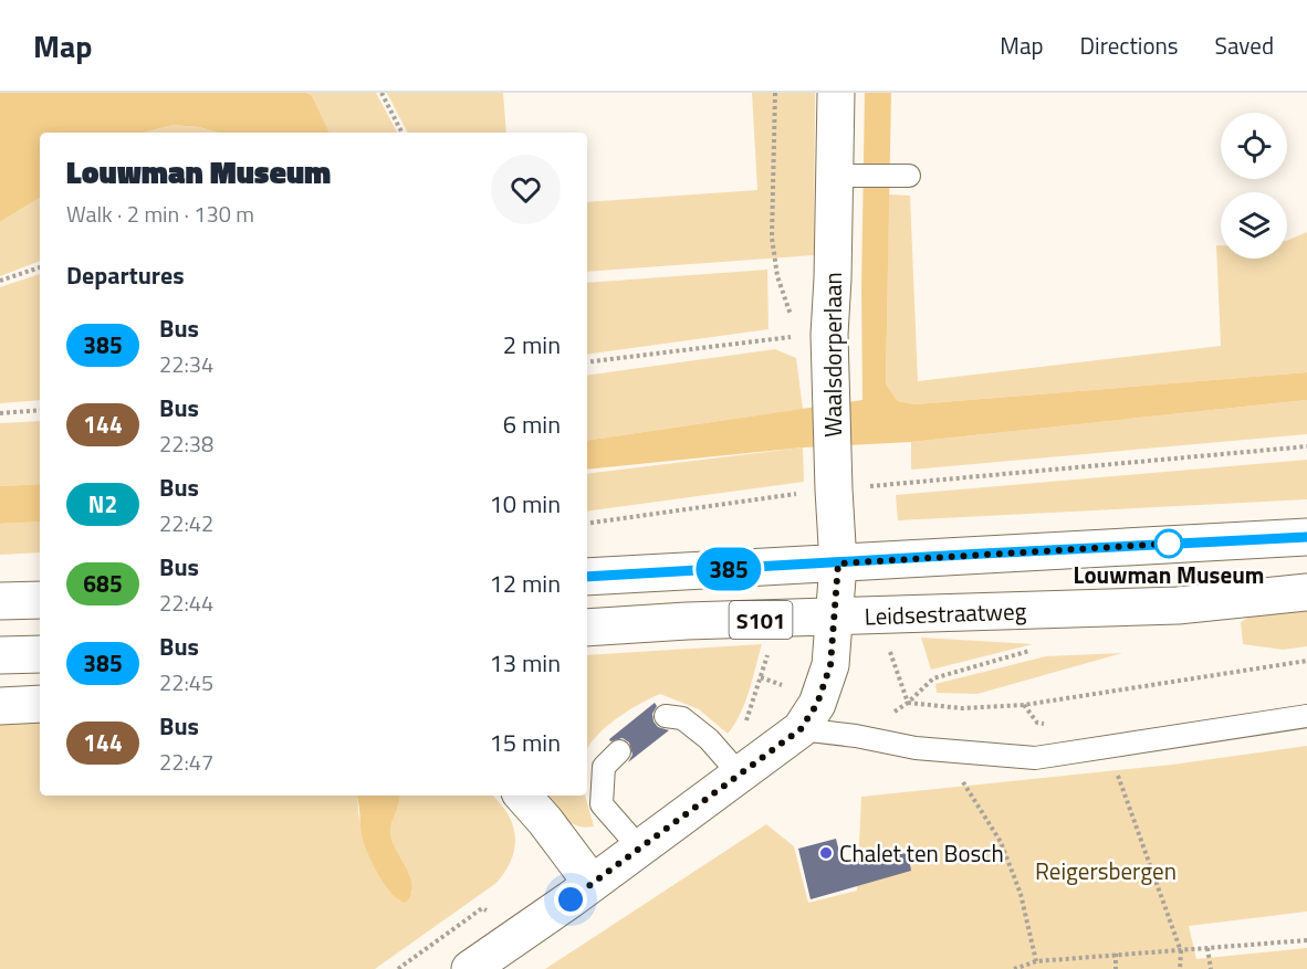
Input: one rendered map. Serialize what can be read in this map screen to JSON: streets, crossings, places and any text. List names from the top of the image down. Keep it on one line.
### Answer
{"streets":{"main road":["Waalsdorperlaan","Leidsestraatweg","S101"]},"crossings":[["Waalsdorperlaan","Leidsestraatweg"],["Waalsdorperlaan","S101"],["Leidsestraatweg","S101"]],"parks":["Reigersbergen"],"places":["Louwman Museum","Chalet ten Bosch"],"lines":["bus line 385"],"page":{"header":"Map","nav":["Map","Directions","Saved"],"on_map":"385","heading":[["Louwman Museum","Walk · 2 min · 130 m"],"Departures"],"list":[{"mark":"385","name":"Bus","note":"22:34","value":"2 min"},{"mark":"144","name":"Bus","note":"22:38","value":"6 min"},{"mark":"N2","name":"Bus","note":"22:42","value":"10 min"},{"mark":"685","name":"Bus","note":"22:44","value":"12 min"},{"mark":"385","name":"Bus","note":"22:45","value":"13 min"},{"mark":"144","name":"Bus","note":"22:47","value":"15 min"}]}}
